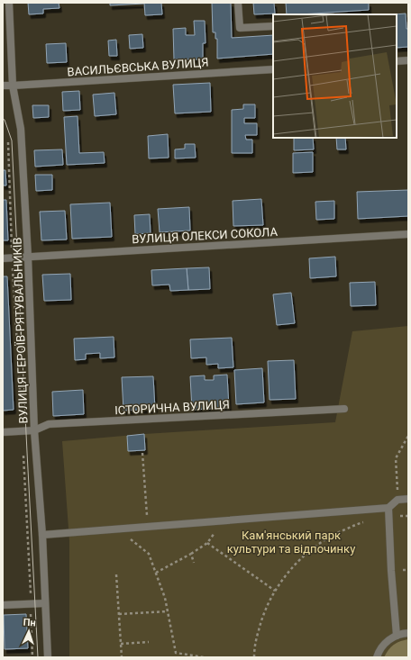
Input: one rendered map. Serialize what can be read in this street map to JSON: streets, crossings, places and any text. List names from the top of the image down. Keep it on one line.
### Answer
{"streets":{"street":["ВАСИЛЬЄВСЬКА ВУЛИЦЯ","ВУЛИЦЯ ОЛЕКСИ СОКОЛА","ВУЛИЦЯ ГЕРОЇВ-РЯТУВАЛЬНИКІВ","ІСТОРИЧНА ВУЛИЦЯ"]},"crossings":[["ВАСИЛЬЄВСЬКА ВУЛИЦЯ","ВУЛИЦЯ ГЕРОЇВ-РЯТУВАЛЬНИКІВ"],["ВУЛИЦЯ ОЛЕКСИ СОКОЛА","ВУЛИЦЯ ГЕРОЇВ-РЯТУВАЛЬНИКІВ"],["ВУЛИЦЯ ГЕРОЇВ-РЯТУВАЛЬНИКІВ","ІСТОРИЧНА ВУЛИЦЯ"]],"parks":["Кам'янський парк культури та відпочинку"],"north":"top"}
